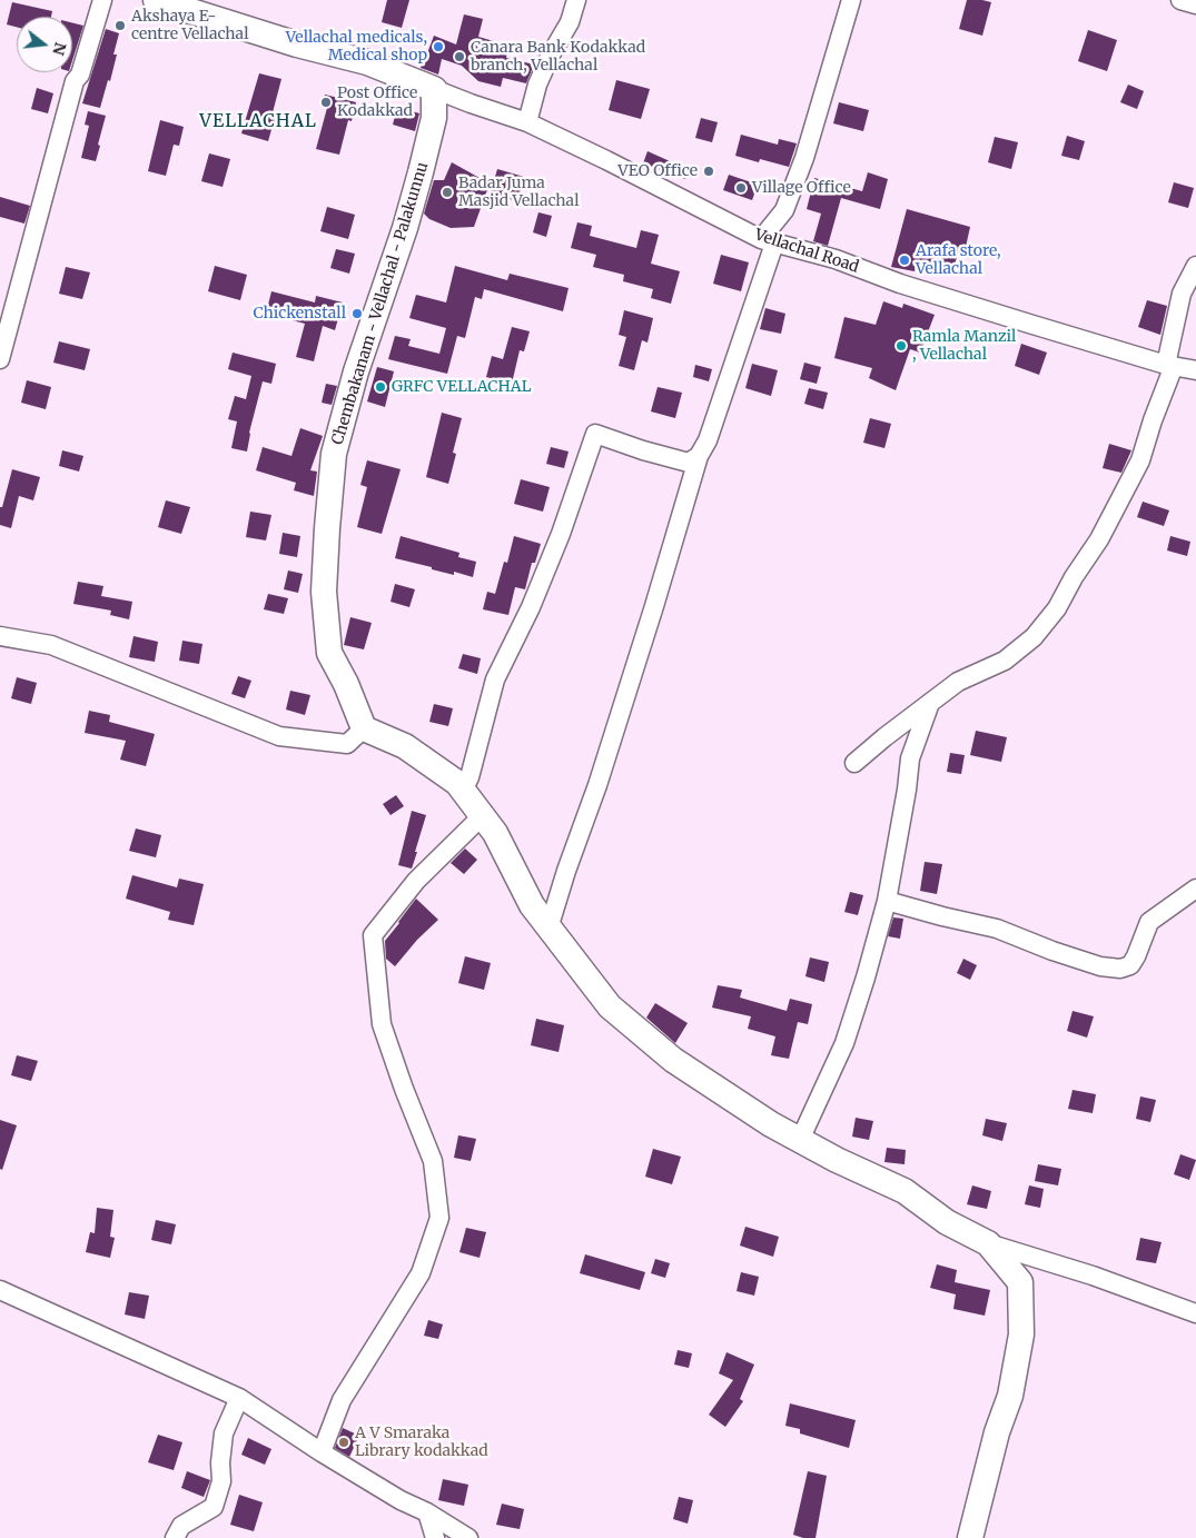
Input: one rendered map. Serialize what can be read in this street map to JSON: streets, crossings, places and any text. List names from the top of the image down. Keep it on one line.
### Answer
{"streets":{"main road":["Chembakanam - Vellachal - Palakunnu"],"street":["Vellachal Road"]},"crossings":[["Vellachal Road","Chembakanam - Vellachal - Palakunnu"]],"districts":["VELLACHAL"],"places":["Akshaya E- centre Vellachal","Vellachal medicals, Medical shop","Canara Bank Kodakkad branch, Vellachal","Post Office Kodakkad","VEO Office","Village Office","Badar Juma Masjid Vellachal","Arafa store, Vellachal","Chickenstall","Ramla Manzil , Vellachal","GRFC VELLACHAL","A V Smaraka Library kodakkad"],"north":"right"}
